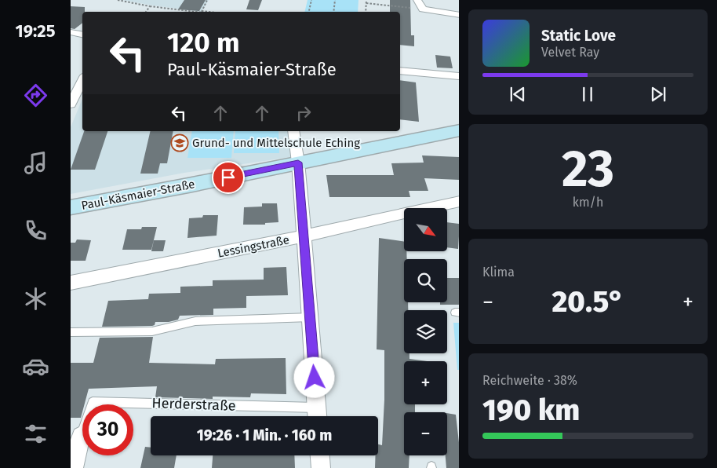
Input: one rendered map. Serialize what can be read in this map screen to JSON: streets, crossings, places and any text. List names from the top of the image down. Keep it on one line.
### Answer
{"streets":{"street":["Paul-Käsmaier-Straße","Lessingstraße","Herderstraße"]},"places":{"school or university":["Grund- und Mittelschule Eching"]},"north":"bottom right","page":{"tabs":"19:25","turn":["120 m","Paul-Käsmaier-Straße"],"song":["Static Love","Velvet Ray"],"tile":[["23","km/h"],"Klima",["Reichweite · 38%","190 km"]],"map_buttons":["+","−"],"heat":["−","20.5°","+"],"limit":"30","trip":"19:26 · 1 Min. · 160 m"}}
